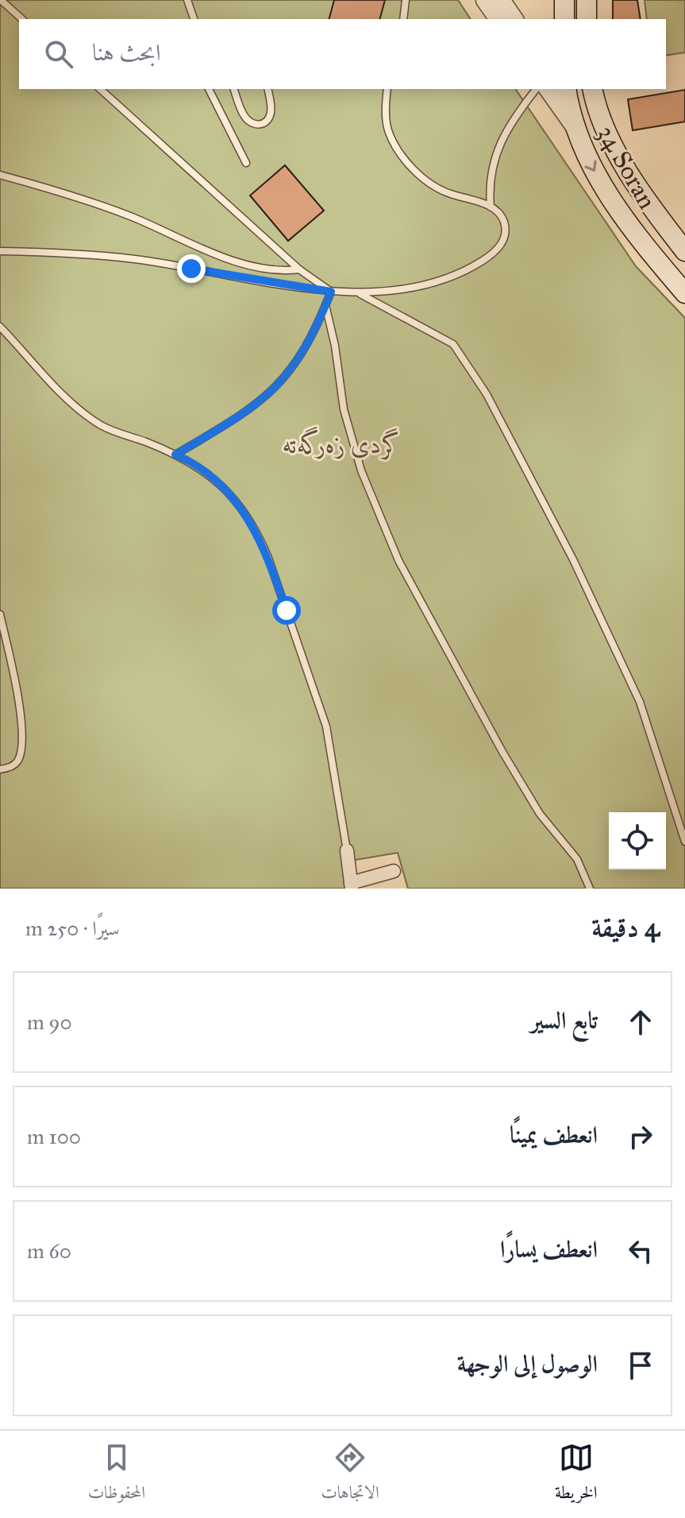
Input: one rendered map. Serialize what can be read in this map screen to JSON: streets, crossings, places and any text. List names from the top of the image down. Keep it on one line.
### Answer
{"streets":{"main road":["34 Soran"]},"parks":["گردی زەرگەتە"],"page":{"search":"ابحث هنا","heading":["4 دقيقة","سيرًا · 250 m"],"list":[["تابع السير","90 m"],["انعطف يمينًا","100 m"],["انعطف يسارًا","60 m"],"الوصول إلى الوجهة"],"nav":["الخريطة","الاتجاهات","المحفوظات"]}}
